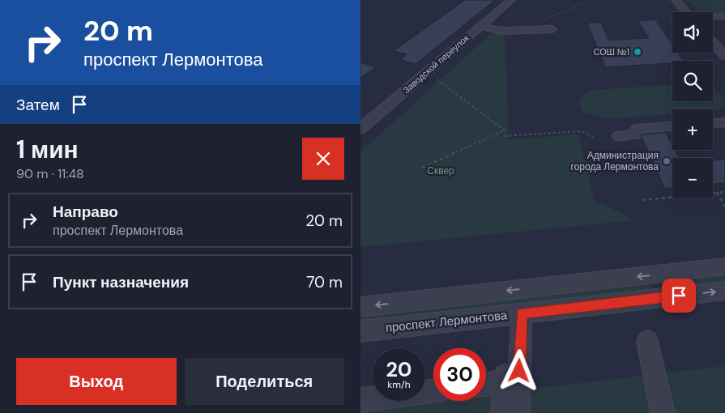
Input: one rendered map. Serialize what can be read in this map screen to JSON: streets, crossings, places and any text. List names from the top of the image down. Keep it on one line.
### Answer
{"streets":{"street":["Заводской переулок","проспект Лермонтова"]},"parks":["Сквер"],"places":["СОШ №1","Администрация города Лермонтова"],"page":{"turn":["20 m","проспект Лермонтова"],"map_buttons":["+","−"],"then":"Затем","heading":["1 мин","90 m · 11:48"],"list":[{"name":"Направо","note":"проспект Лермонтова","value":"20 m"},{"name":"Пункт назначения","value":"70 m"}],"speed":"20 km/h","limit":"30","buttons":["Выход","Поделиться"]}}
